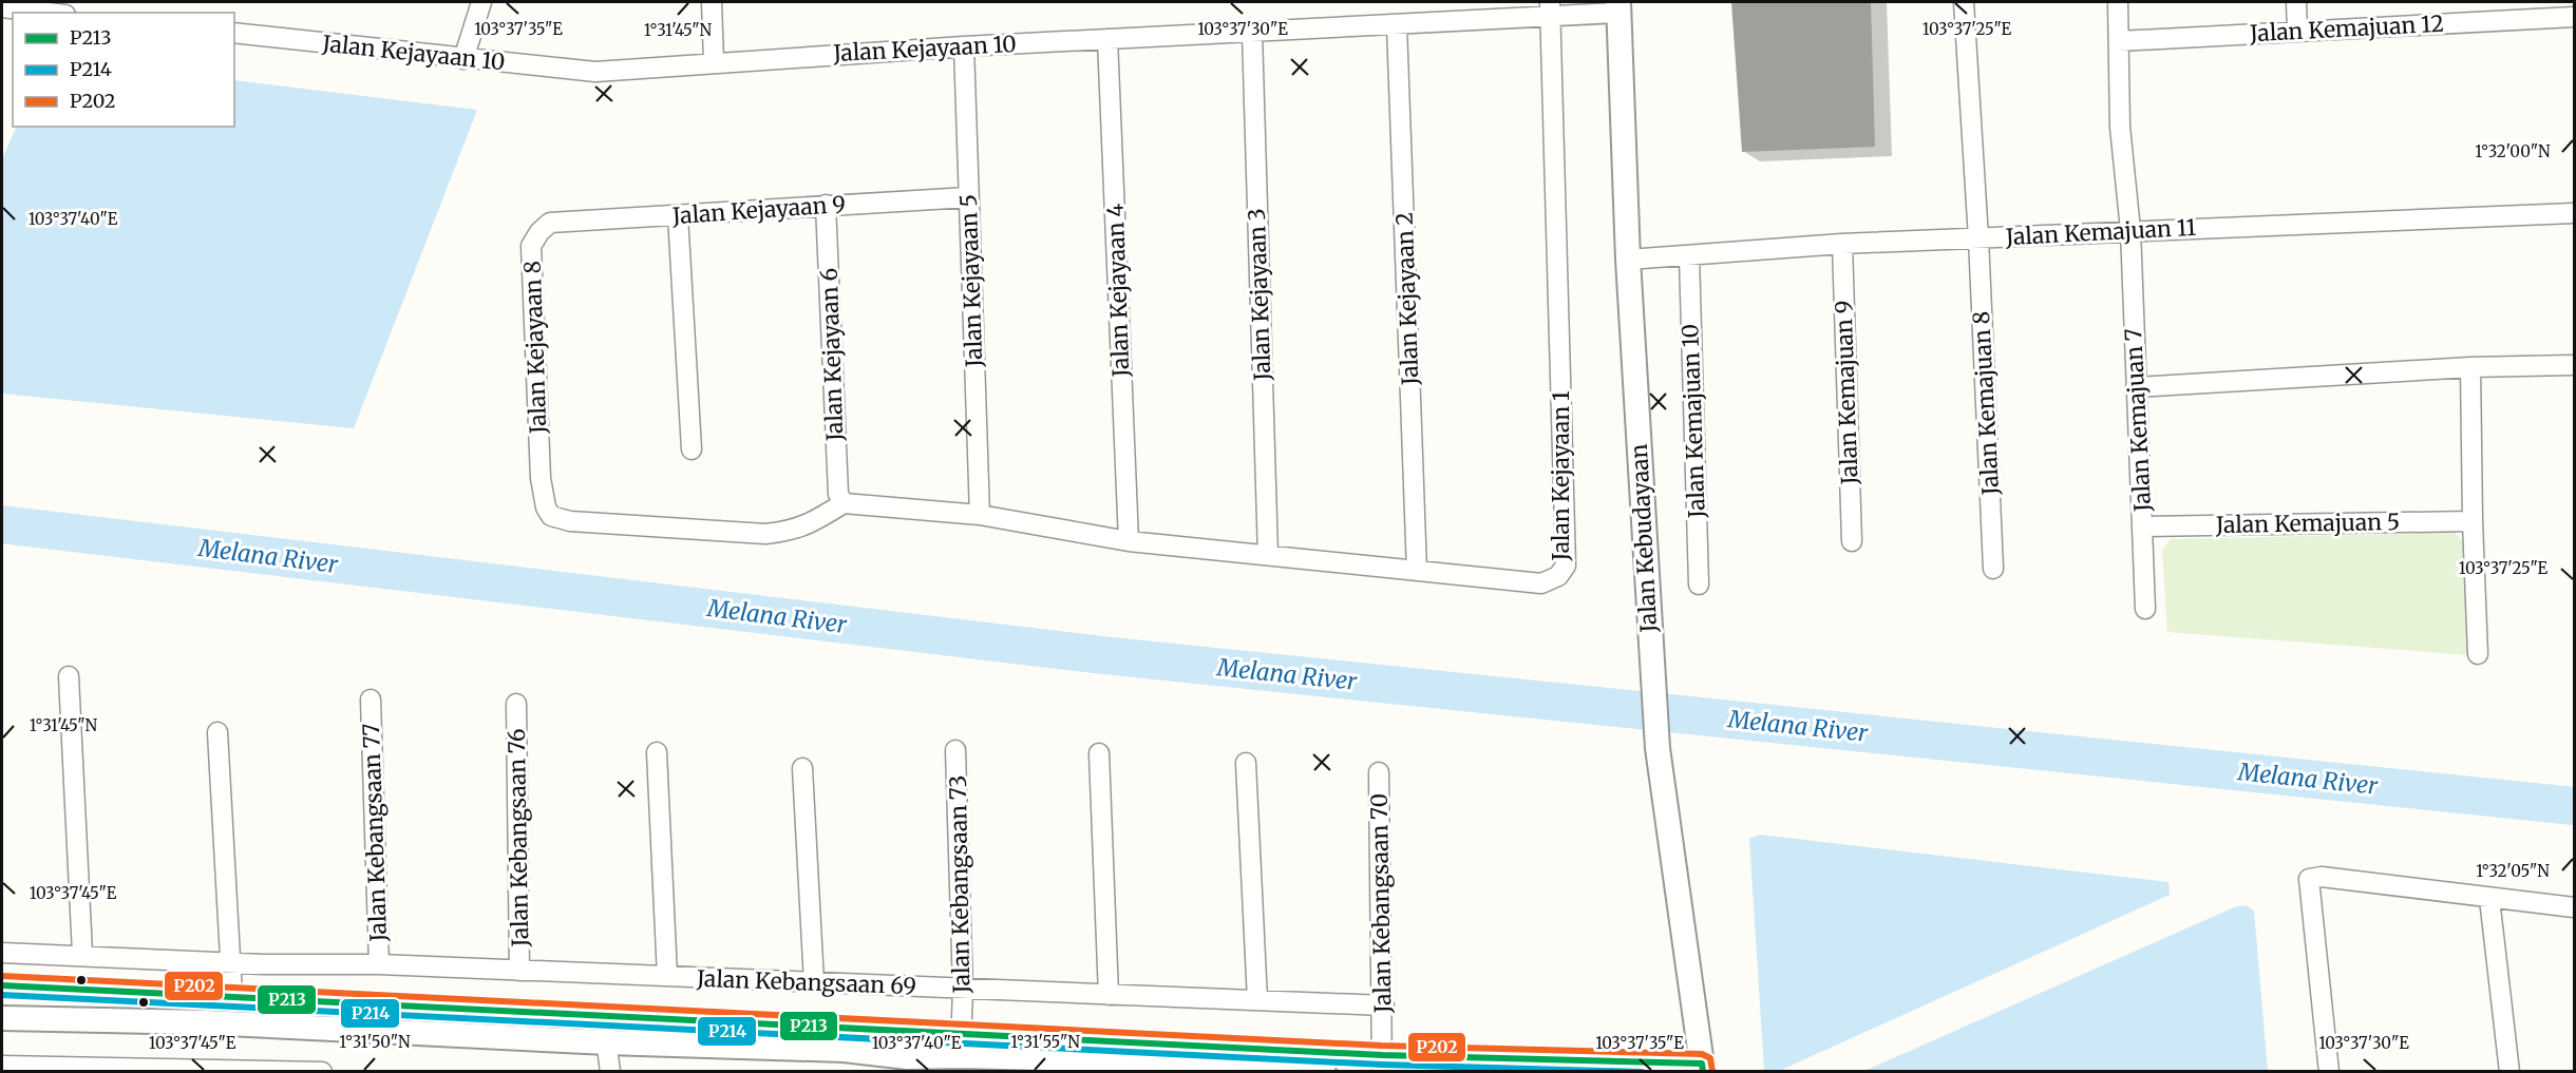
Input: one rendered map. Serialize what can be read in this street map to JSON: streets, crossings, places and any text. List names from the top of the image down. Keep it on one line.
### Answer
{"streets":{"street":["Jalan Kemajuan 12","Jalan Kejayaan 10","Jalan Kejayaan 9","Jalan Kemajuan 11","Jalan Kejayaan 5","Jalan Kejayaan 4","Jalan Kejayaan 3","Jalan Kejayaan 2","Jalan Kejayaan 8","Jalan Kejayaan 6","Jalan Kemajuan 9","Jalan Kemajuan 8","Jalan Kemajuan 7","Jalan Kemajuan 10","Jalan Kejayaan 1","Jalan Kemajuan 5","Jalan Kebudayaan","Jalan Kebangsaan 77","Jalan Kebangsaan 76","Jalan Kebangsaan 73","Jalan Kebangsaan 70","Jalan Kebangsaan 69"]},"crossings":[["Jalan Kemajuan 12","Jalan Kemajuan 7"],["Jalan Kejayaan 10","Jalan Kejayaan 5"],["Jalan Kejayaan 10","Jalan Kejayaan 4"],["Jalan Kejayaan 10","Jalan Kejayaan 3"],["Jalan Kejayaan 10","Jalan Kejayaan 2"],["Jalan Kejayaan 10","Jalan Kejayaan 1"],["Jalan Kejayaan 10","Jalan Kebudayaan"],["Jalan Kejayaan 9","Jalan Kejayaan 5"],["Jalan Kejayaan 9","Jalan Kejayaan 8"],["Jalan Kejayaan 9","Jalan Kejayaan 6"],["Jalan Kemajuan 11","Jalan Kemajuan 9"],["Jalan Kemajuan 11","Jalan Kemajuan 8"],["Jalan Kemajuan 11","Jalan Kemajuan 7"],["Jalan Kemajuan 11","Jalan Kemajuan 10"],["Jalan Kemajuan 11","Jalan Kebudayaan"],["Jalan Kejayaan 5","Jalan Kejayaan 1"],["Jalan Kejayaan 4","Jalan Kejayaan 1"],["Jalan Kejayaan 3","Jalan Kejayaan 1"],["Jalan Kejayaan 2","Jalan Kejayaan 1"],["Jalan Kejayaan 8","Jalan Kejayaan 6"],["Jalan Kemajuan 7","Jalan Kemajuan 5"],["Jalan Kebangsaan 77","Jalan Kebangsaan 69"],["Jalan Kebangsaan 76","Jalan Kebangsaan 69"],["Jalan Kebangsaan 73","Jalan Kebangsaan 69"],["Jalan Kebangsaan 70","Jalan Kebangsaan 69"]],"water":["Melana River"],"lines":["transit line P202","transit line P213","transit line P214"],"legend":["P213","P214","P202"],"coordinates":["103°37'30\"E","103°37'25\"E","103°37'35\"E","1°31'45\"N","1°32'00\"N","103°37'40\"E","1°32'05\"N","103°37'45\"E","1°31'50\"N","1°31'55\"N"]}
